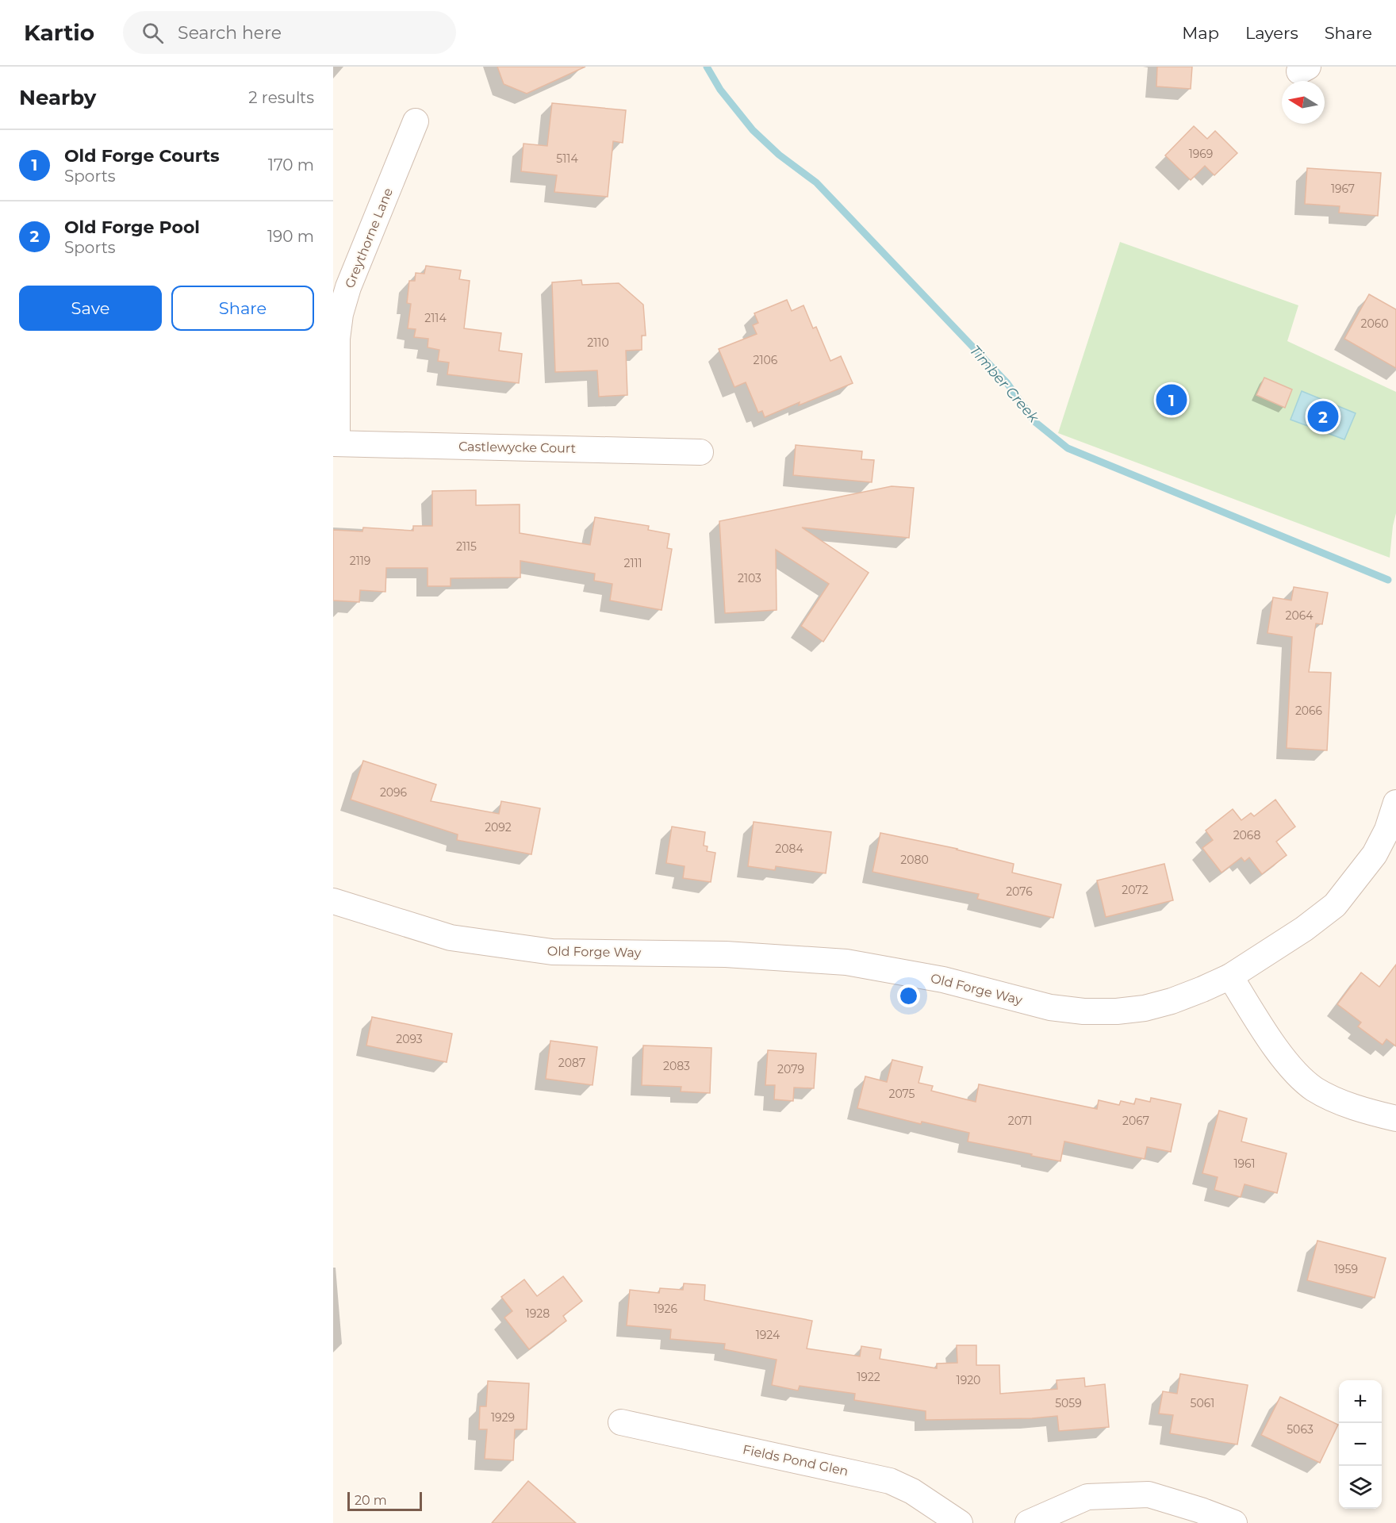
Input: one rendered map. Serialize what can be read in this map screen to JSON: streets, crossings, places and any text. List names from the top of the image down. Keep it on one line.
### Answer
{"streets":{"street":["Greythorne Lane","Castlewycke Court","Old Forge Way","Fields Pond Glen"]},"crossings":[["Greythorne Lane","Castlewycke Court"]],"water":["Timber Creek"],"house_numbers":["1969","5114","1967","2114","2060","2110","2106","2115","2119","2111","2103","2064","2066","2096","2092","2068","2084","2080","2072","2076","2093","2087","2083","2079","2075","2071","2067","1961","1959","1926","1928","1924","1922","1920","5059","5061","1929","5063"],"scale_bar":"20 m","north":"left","page":{"header":"Kartio","search":"Search here","nav":["Map","Layers","Share"],"heading":["Nearby","2 results"],"list":[{"mark":"1","name":"Old Forge Courts","note":"Sports","value":"170 m"},{"mark":"2","name":"Old Forge Pool","note":"Sports","value":"190 m"}],"buttons":["Save","Share"],"pins":["1","2"],"map_buttons":["+","−"],"scale":"20 m"}}
